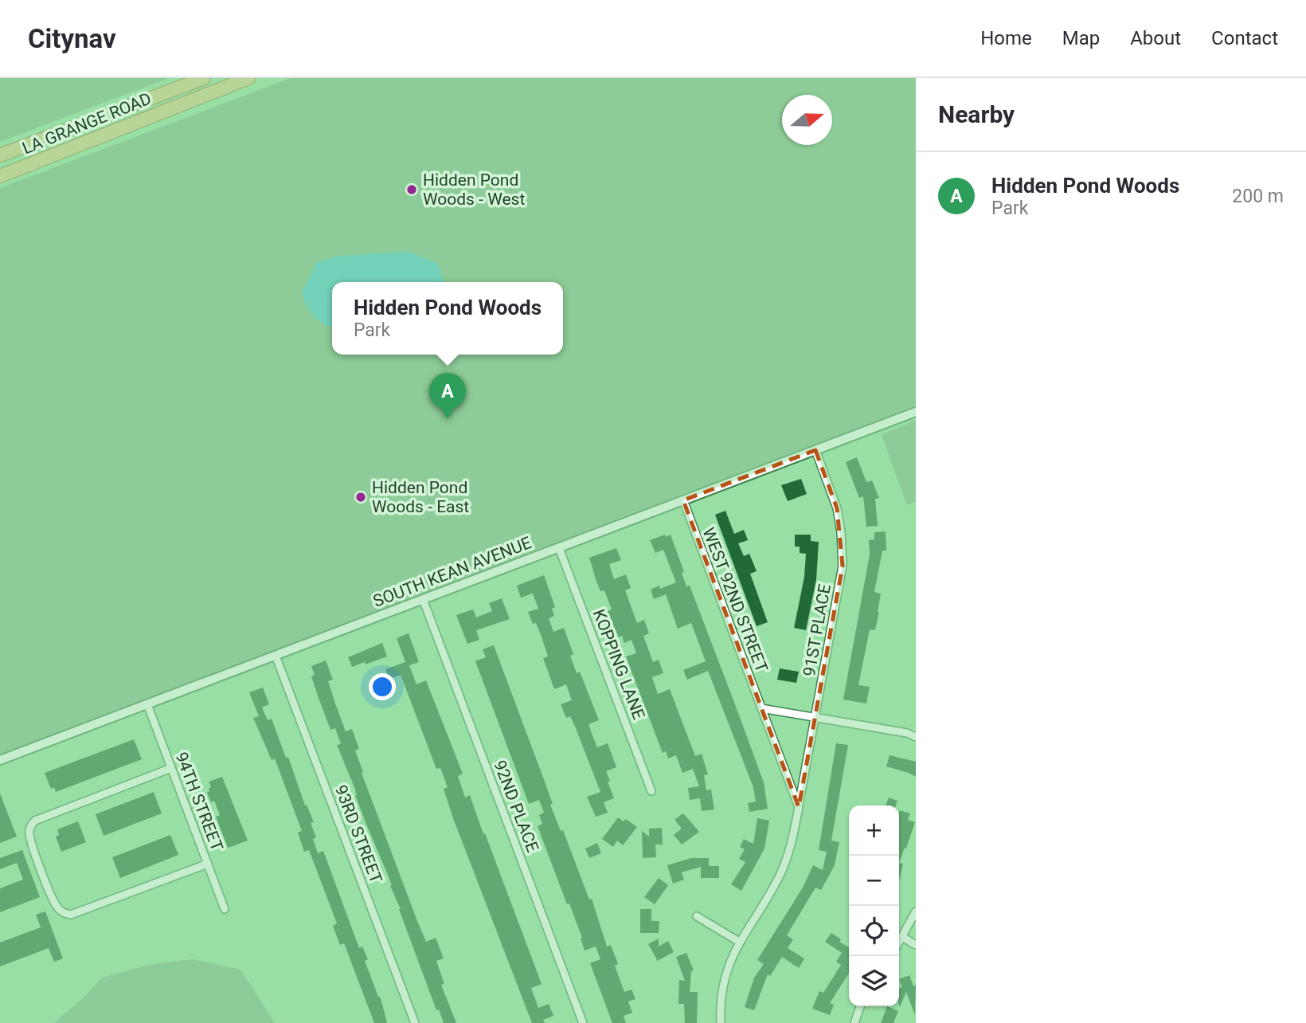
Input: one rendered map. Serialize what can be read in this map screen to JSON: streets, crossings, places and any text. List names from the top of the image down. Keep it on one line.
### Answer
{"streets":{"highway":["LA GRANGE ROAD"],"street":["SOUTH KEAN AVENUE","WEST 92ND STREET","91ST PLACE","KOPPING LANE","94TH STREET","92ND PLACE","93RD STREET"]},"crossings":[["SOUTH KEAN AVENUE","WEST 92ND STREET"],["SOUTH KEAN AVENUE","91ST PLACE"],["SOUTH KEAN AVENUE","KOPPING LANE"],["SOUTH KEAN AVENUE","94TH STREET"],["SOUTH KEAN AVENUE","92ND PLACE"],["SOUTH KEAN AVENUE","93RD STREET"],["WEST 92ND STREET","91ST PLACE"]],"places":["Hidden Pond Woods - West","Hidden Pond Woods - East"],"north":"right","page":{"header":"Citynav","nav":["Home","Map","About","Contact"],"heading":"Nearby","list":[{"mark":"A","name":"Hidden Pond Woods","note":"Park","value":"200 m"}],"popup":["Hidden Pond Woods","Park"],"pins":"A","map_buttons":["+","−"]}}
